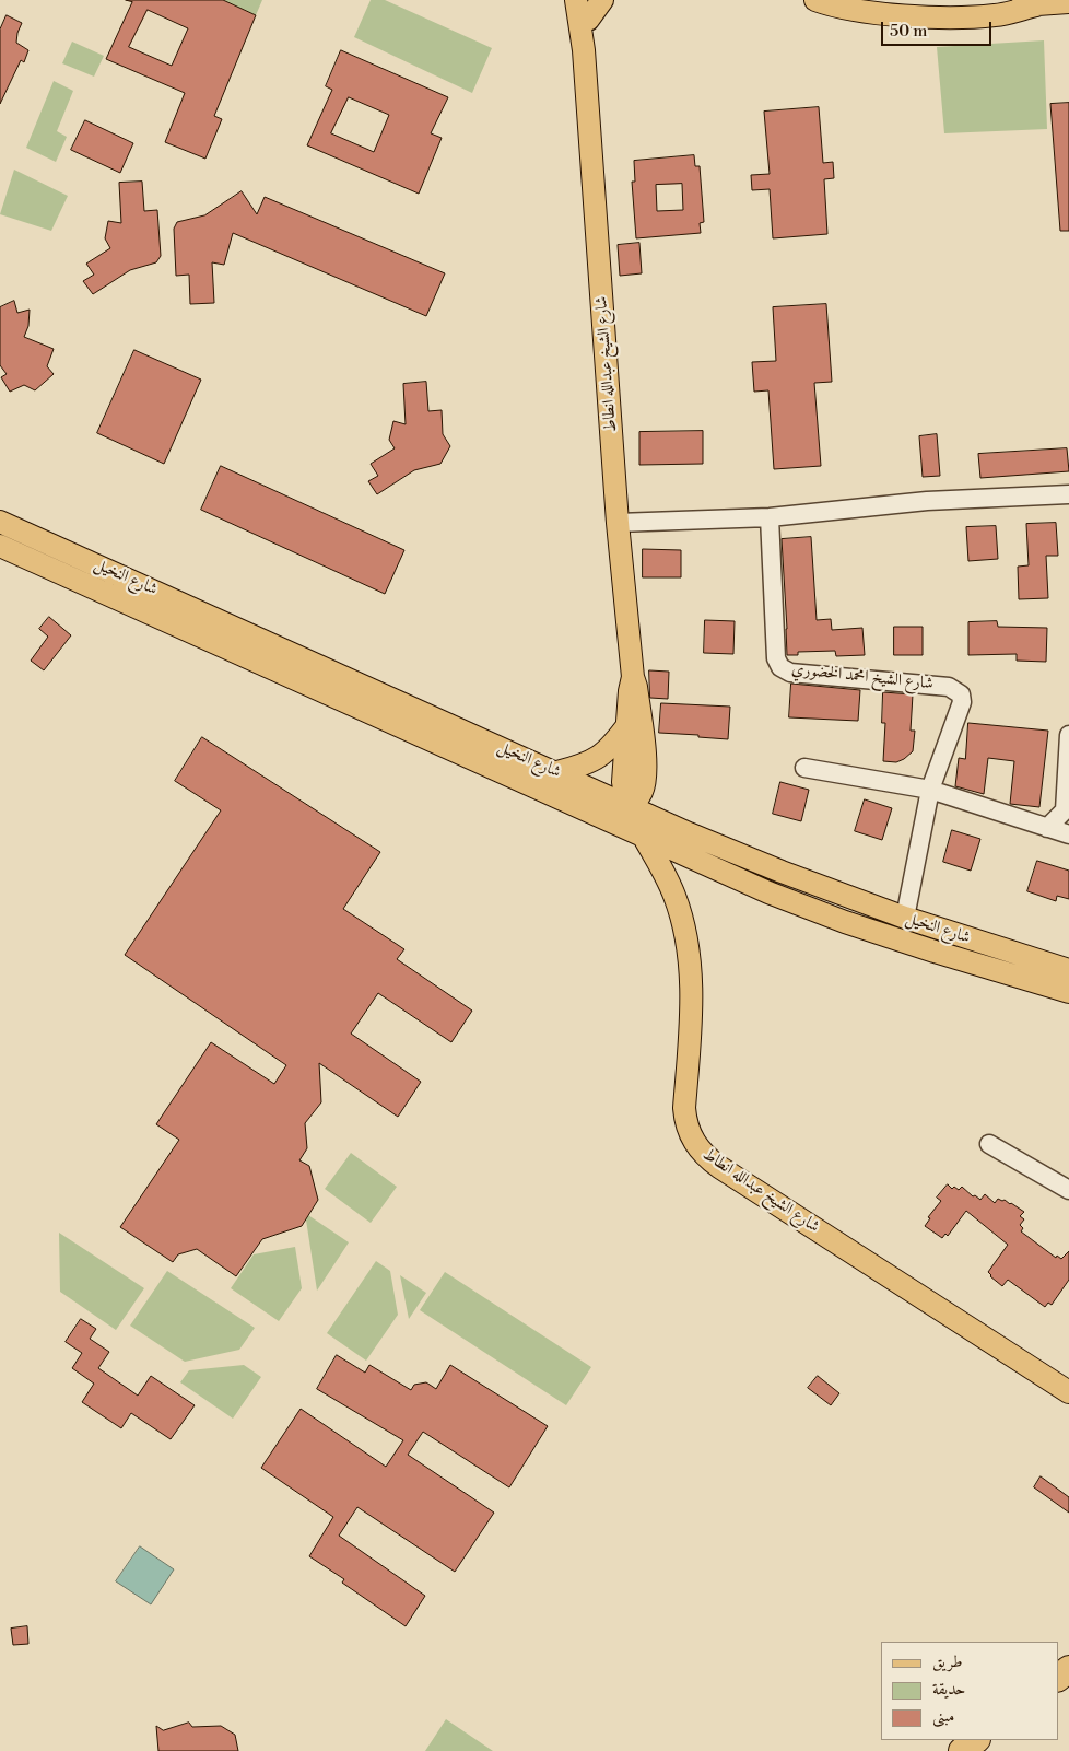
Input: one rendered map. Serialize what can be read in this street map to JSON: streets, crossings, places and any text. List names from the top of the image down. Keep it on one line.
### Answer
{"streets":{"main road":["شارع الشيخ عبدالله انطاط","شارع النخيل"],"street":["شارع الشيخ امحمد الخضوري"]},"crossings":[["شارع الشيخ عبدالله انطاط","شارع النخيل"],["شارع النخيل","شارع الشيخ امحمد الخضوري"]],"legend":["طريق","حديقة","مبنى"],"scale_bar":"50 m"}
